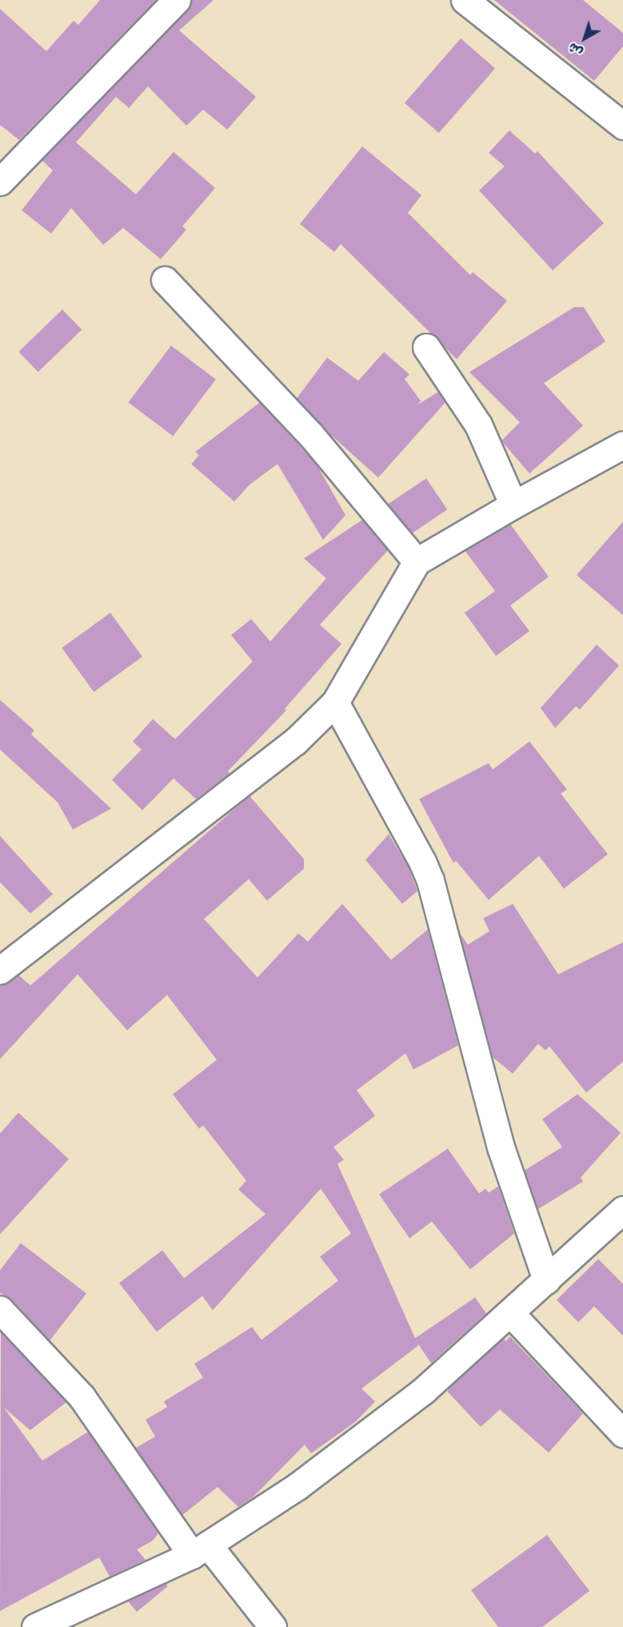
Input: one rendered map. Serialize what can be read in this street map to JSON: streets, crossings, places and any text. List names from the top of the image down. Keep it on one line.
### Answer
{"north":"bottom left"}
